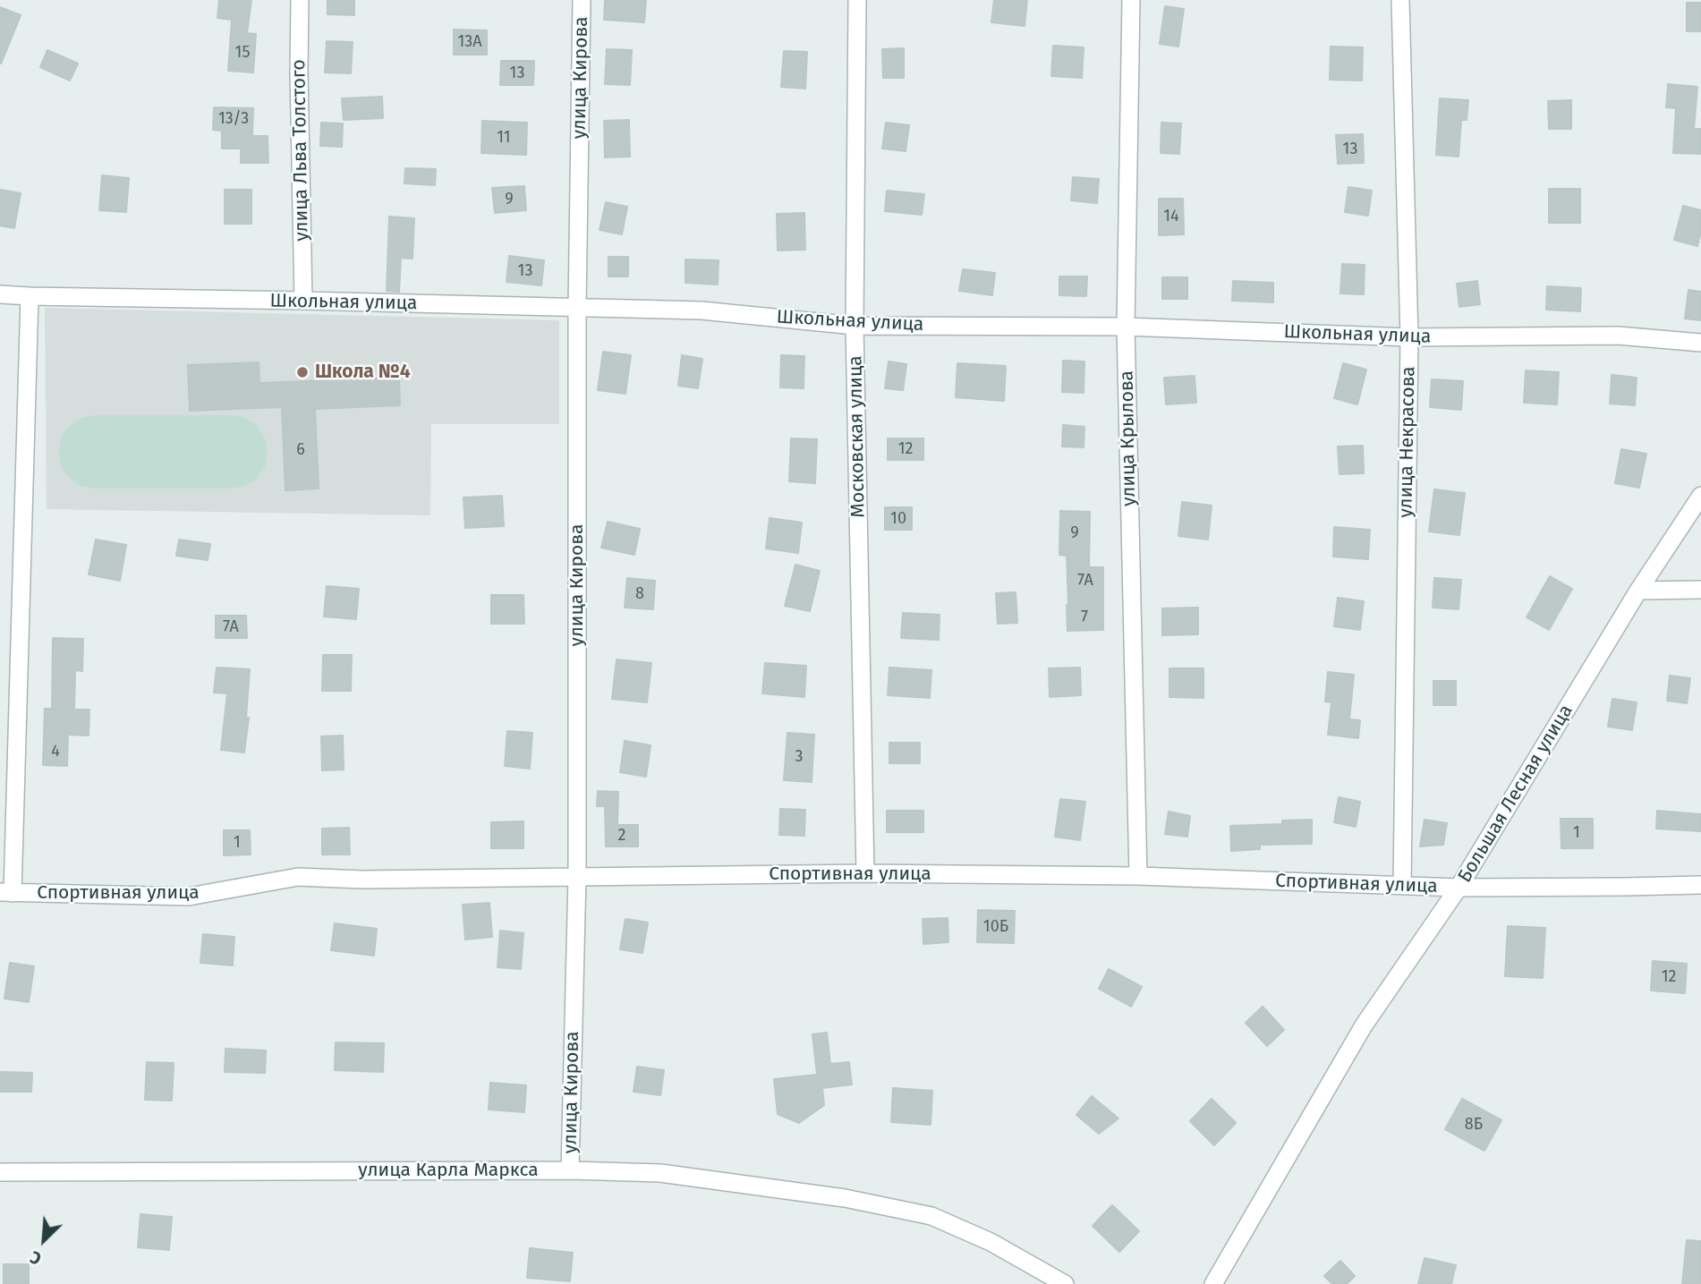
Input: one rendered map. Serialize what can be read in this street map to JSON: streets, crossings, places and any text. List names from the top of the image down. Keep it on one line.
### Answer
{"streets":{"street":["улица Кирова","улица Льва Толстого","Школьная улица","Московская улица","улица Крылова","улица Некрасова","Большая Лесная улица","Спортивная улица","улица Карла Маркса"]},"crossings":[["улица Кирова","Школьная улица"],["улица Кирова","Спортивная улица"],["улица Кирова","улица Карла Маркса"],["улица Льва Толстого","Школьная улица"],["Школьная улица","Московская улица"],["Школьная улица","улица Крылова"],["Школьная улица","улица Некрасова"],["Московская улица","Спортивная улица"],["улица Крылова","Спортивная улица"],["улица Некрасова","Спортивная улица"],["Большая Лесная улица","Спортивная улица"]],"places":["Школа №4"],"house_numbers":["13А","15","13","13/3","11","13","9","14","13","12","6","10","9","7А","8","7","7А","4","3","1","2","1","10Б","12","8Б"],"north":"bottom left"}
